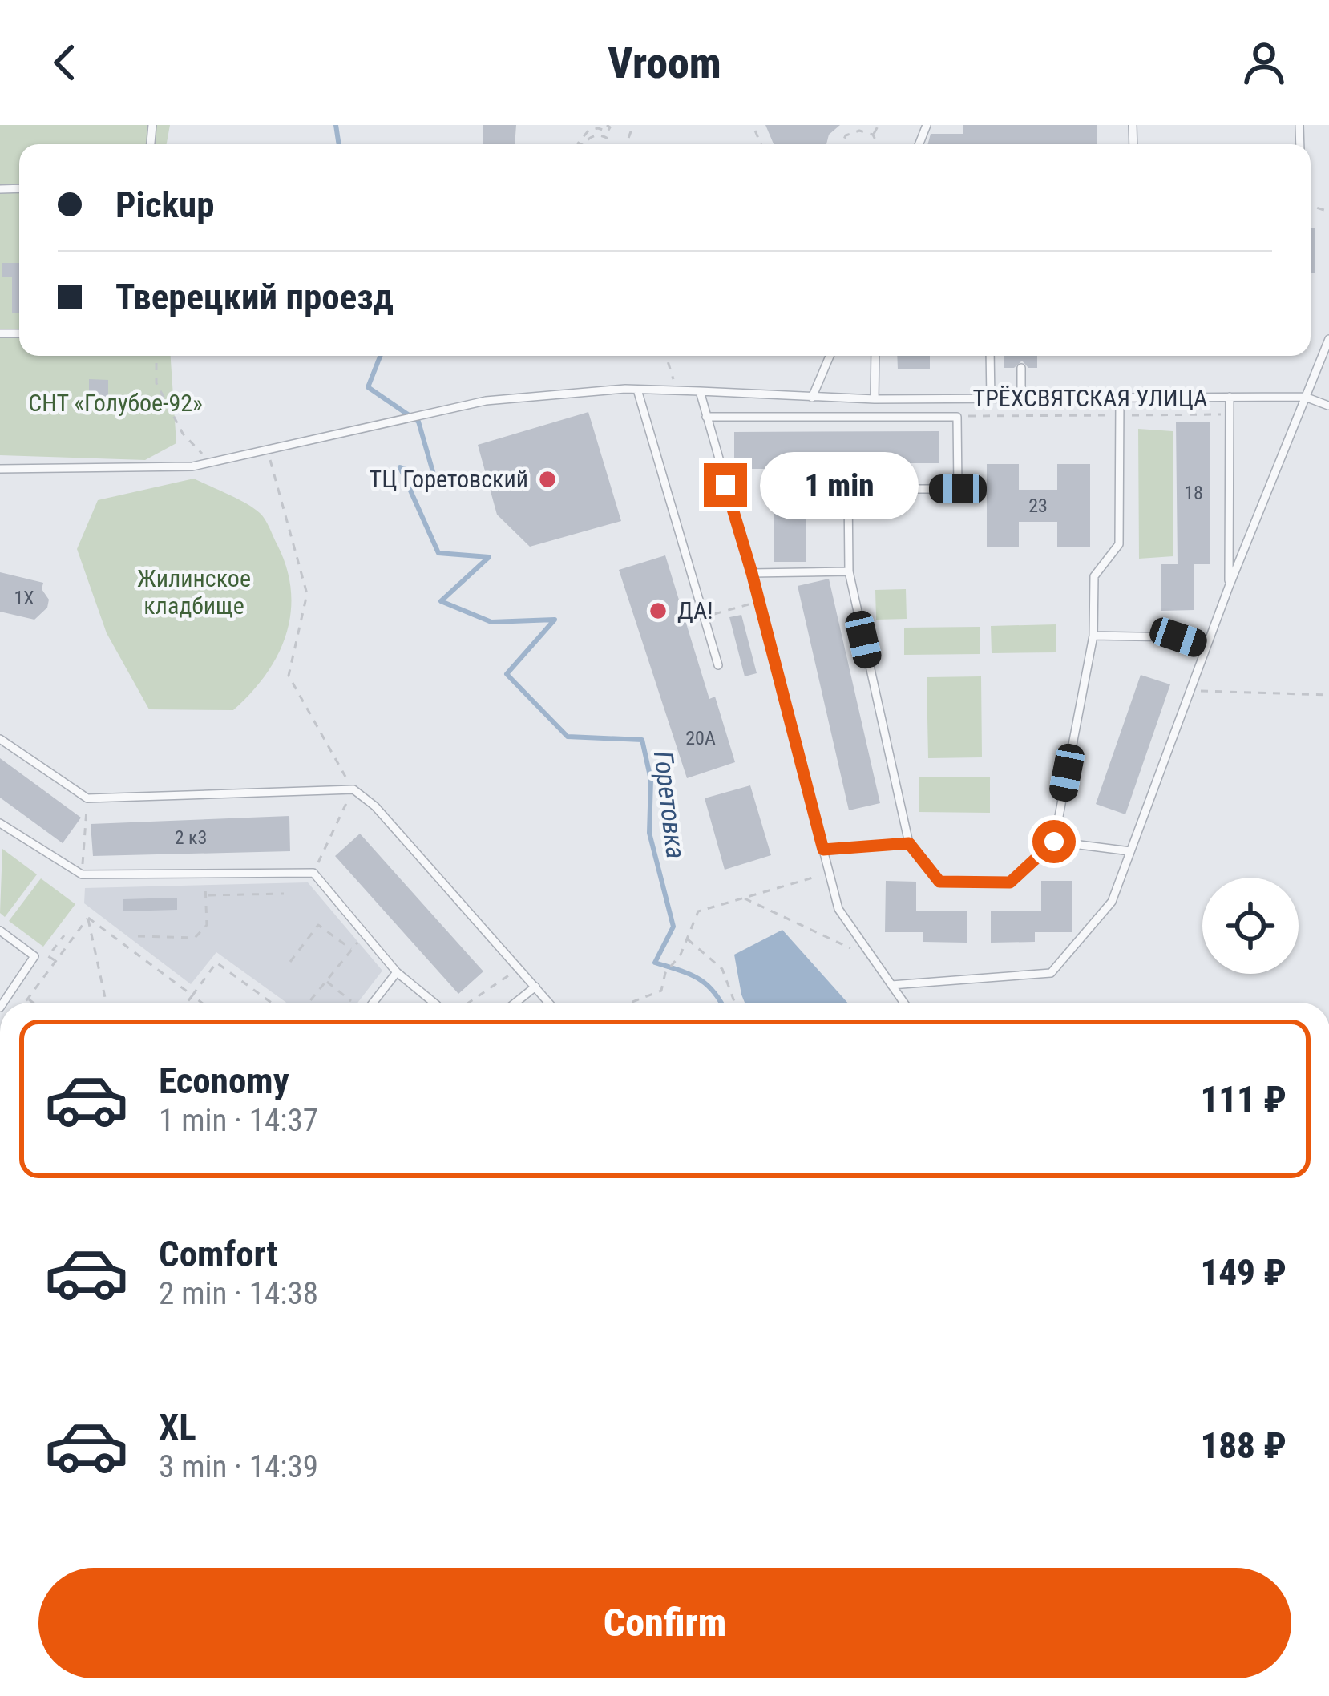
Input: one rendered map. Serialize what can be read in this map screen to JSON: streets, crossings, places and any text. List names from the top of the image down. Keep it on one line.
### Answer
{"streets":{"lane":["ТРЁХСВЯТСКАЯ УЛИЦА"]},"water":["Горетовка"],"parks":["СНТ «Голубое-92»","Жилинское кладбище"],"places":["ТЦ Горетовский","ДА!"],"house_numbers":["18","23","1Х","20А","2 к3"],"page":{"header":"Vroom","banner":["Pickup","Тверецкий проезд"],"bubble":"1 min","list":[{"name":"Economy","note":"1 min · 14:37","value":"111 ₽"},{"name":"Comfort","note":"2 min · 14:38","value":"149 ₽"},{"name":"XL","note":"3 min · 14:39","value":"188 ₽"}],"buttons":"Confirm"}}
